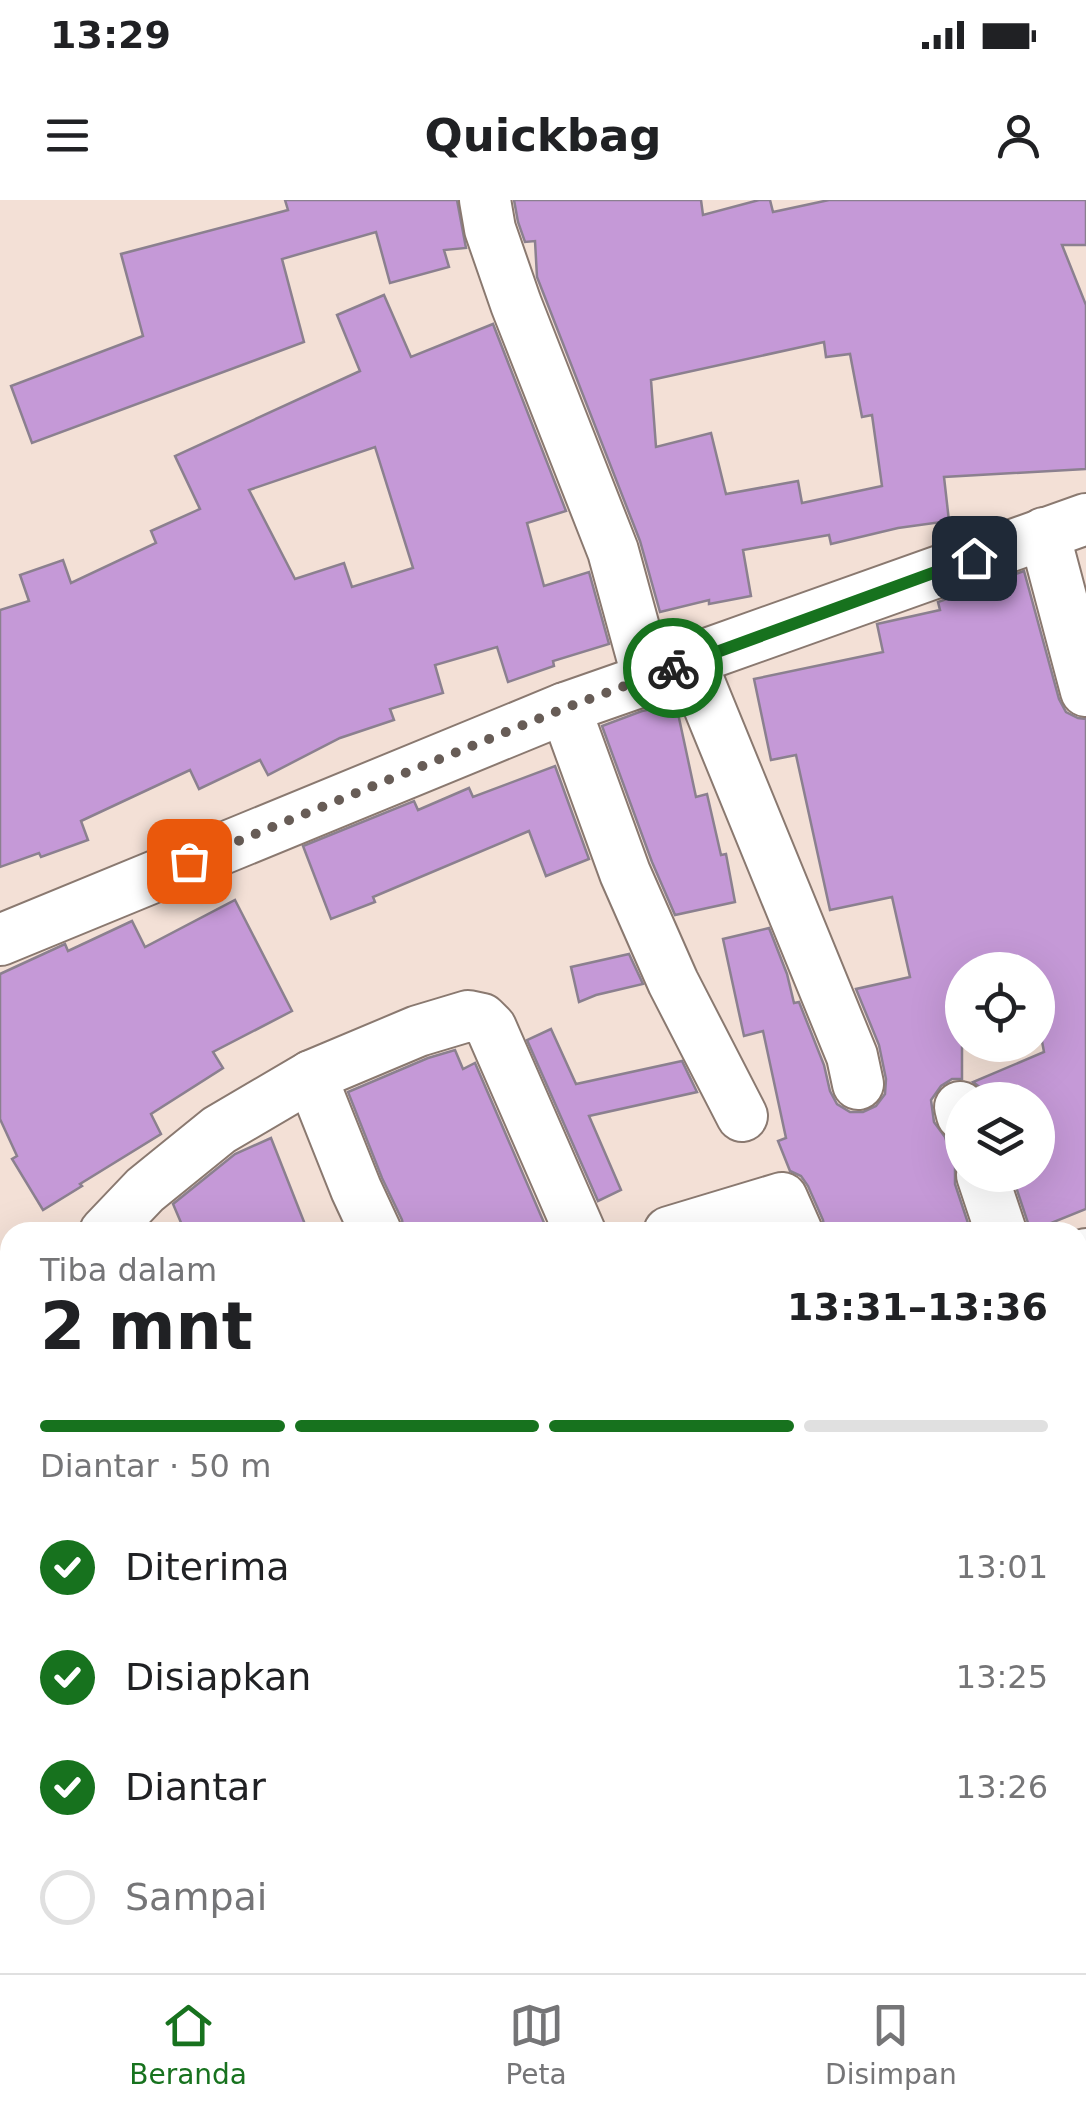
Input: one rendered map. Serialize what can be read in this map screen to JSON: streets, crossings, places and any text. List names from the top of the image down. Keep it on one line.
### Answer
{"page":{"status":"13:29","header":"Quickbag","heading":["2 mnt","Tiba dalam","13:31–13:36"],"bar":"Diantar · 50 m","list":[["Diterima","13:01"],["Disiapkan","13:25"],["Diantar","13:26"],"Sampai"],"tabs":["Beranda","Peta","Disimpan"]}}
